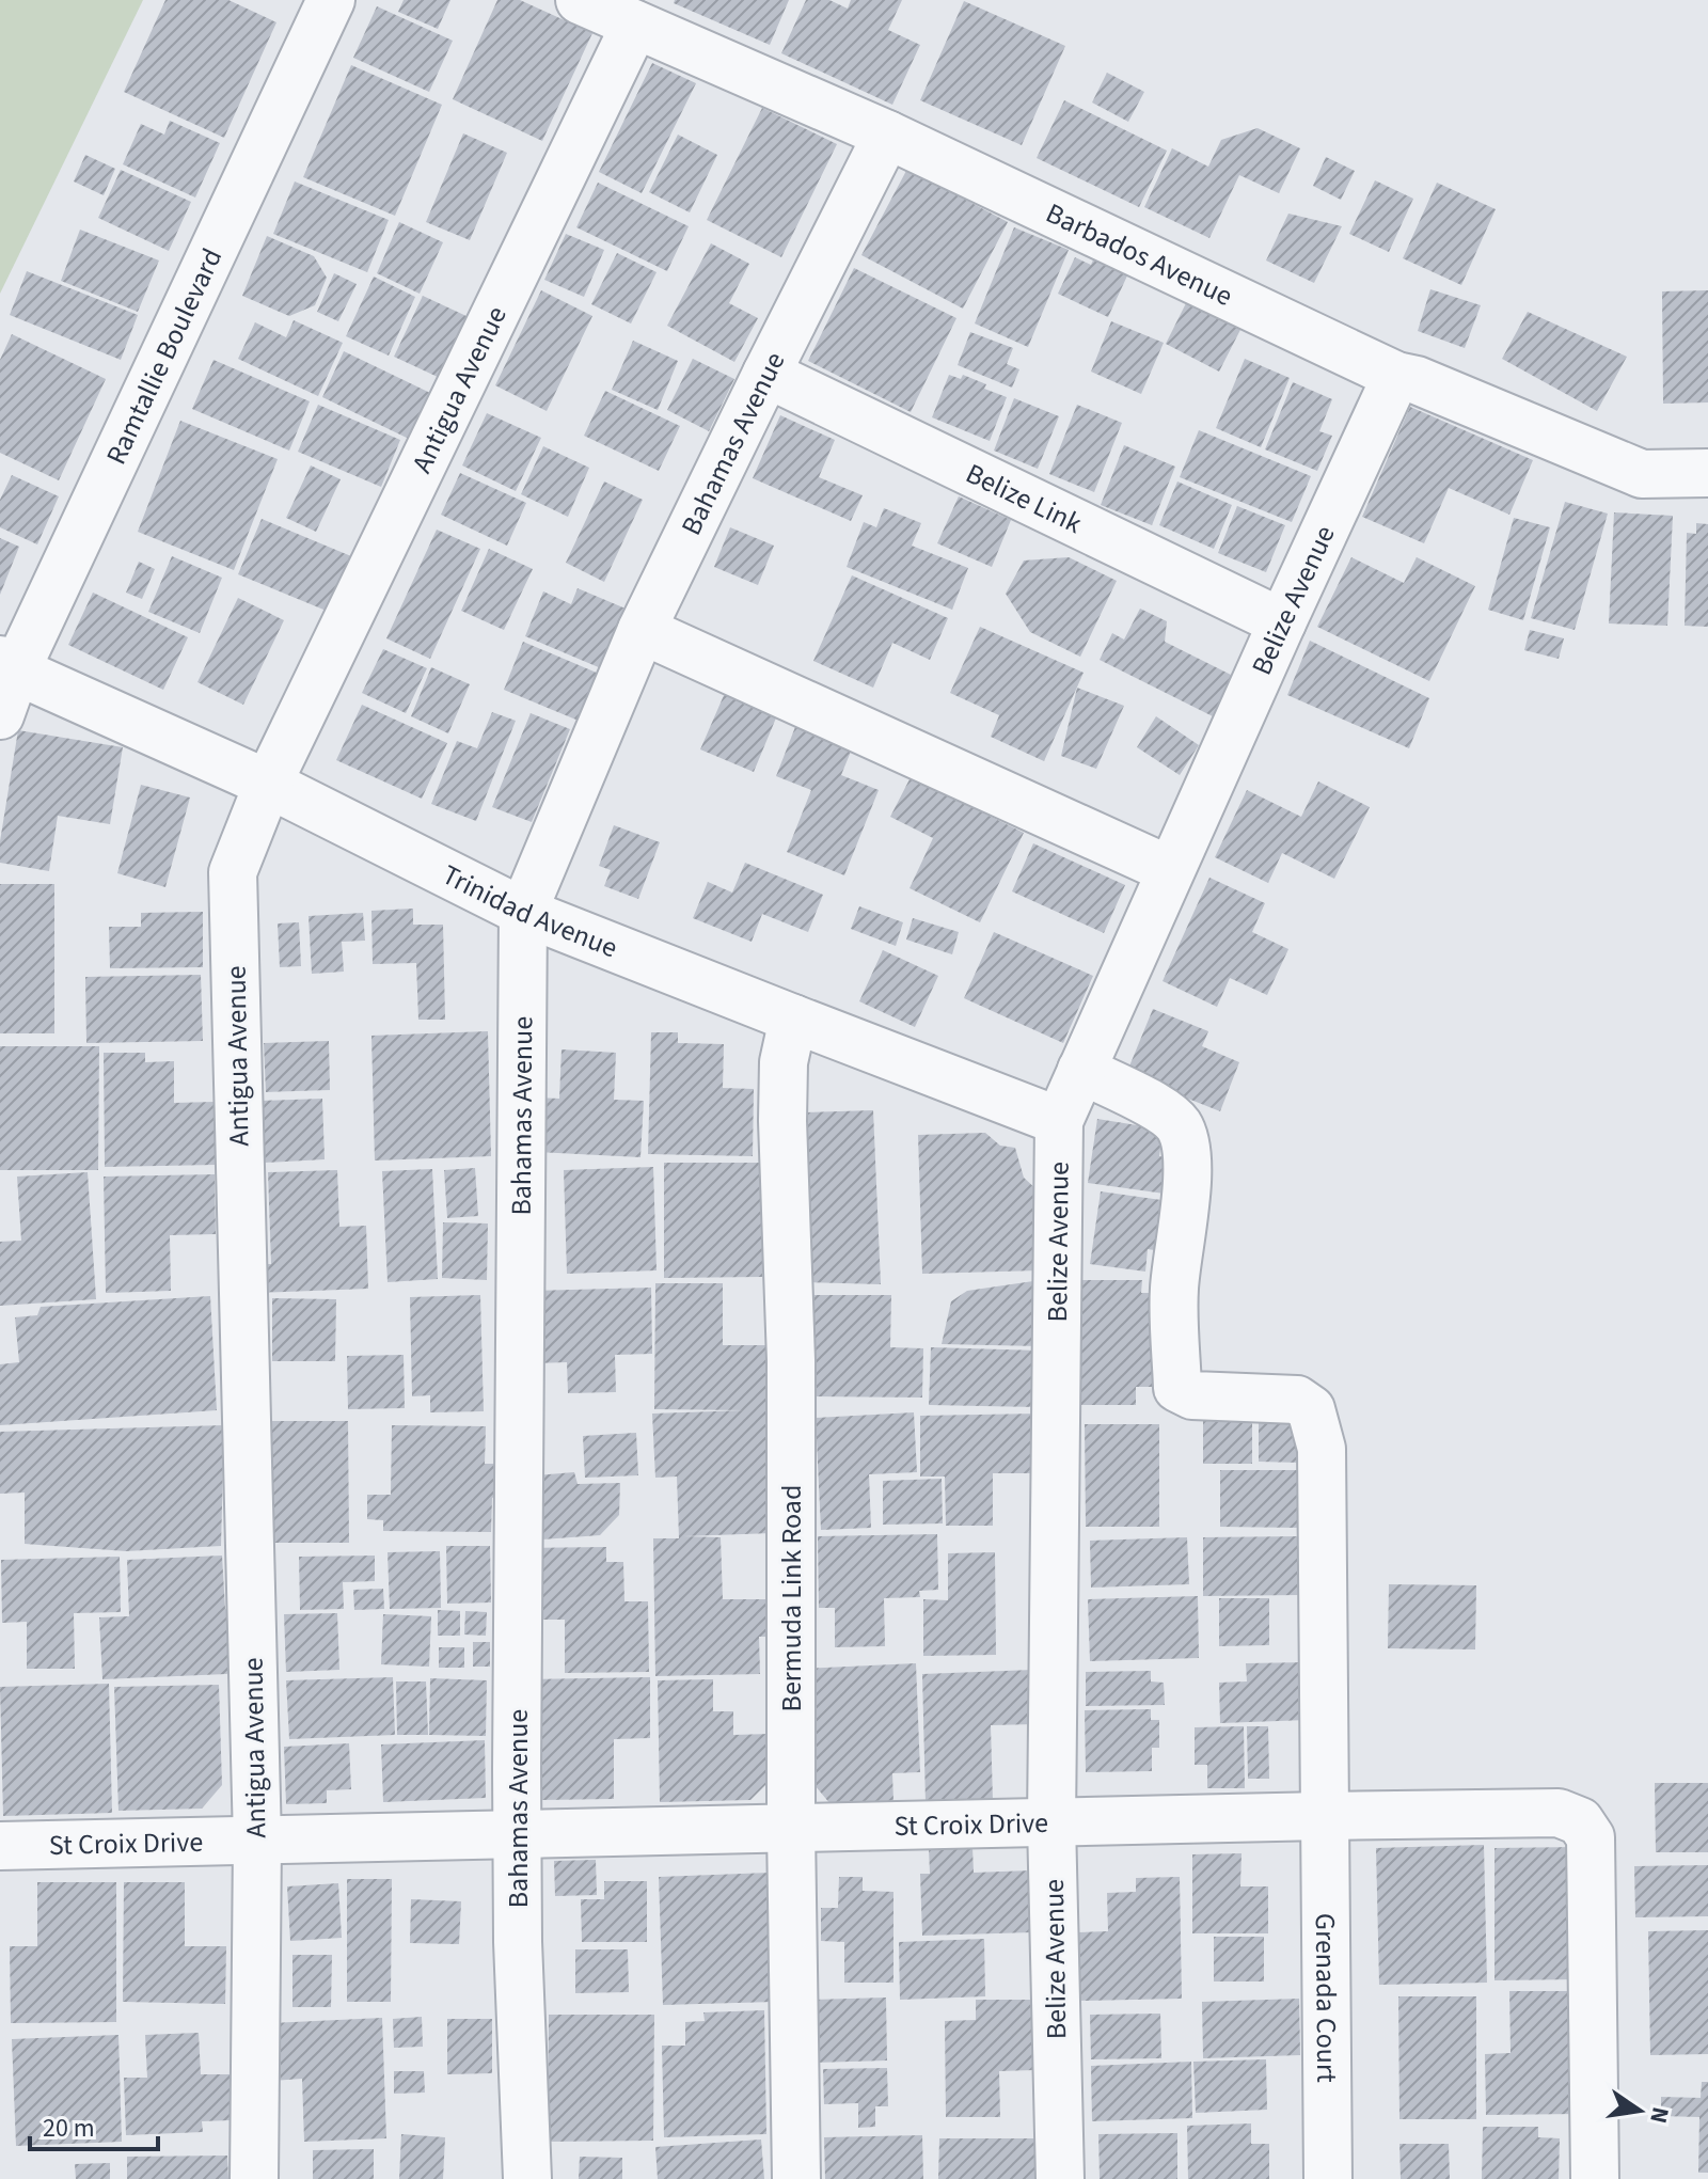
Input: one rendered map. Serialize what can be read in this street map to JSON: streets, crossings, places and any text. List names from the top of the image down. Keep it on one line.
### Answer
{"streets":{"street":["Barbados Avenue","Ramtallie Boulevard","Antigua Avenue","Bahamas Avenue","Belize Link","Belize Avenue","Trinidad Avenue","Bermuda Link Road","St Croix Drive","Grenada Court"]},"crossings":[["Barbados Avenue","Antigua Avenue"],["Barbados Avenue","Bahamas Avenue"],["Barbados Avenue","Belize Avenue"],["Ramtallie Boulevard","Trinidad Avenue"],["Antigua Avenue","Trinidad Avenue"],["Antigua Avenue","St Croix Drive"],["Bahamas Avenue","Belize Link"],["Bahamas Avenue","Trinidad Avenue"],["Bahamas Avenue","St Croix Drive"],["Belize Link","Belize Avenue"],["Belize Avenue","Trinidad Avenue"],["Belize Avenue","St Croix Drive"],["Belize Avenue","Grenada Court"],["Trinidad Avenue","Bermuda Link Road"],["Bermuda Link Road","St Croix Drive"],["St Croix Drive","Grenada Court"]],"scale_bar":"20 m","north":"right"}
